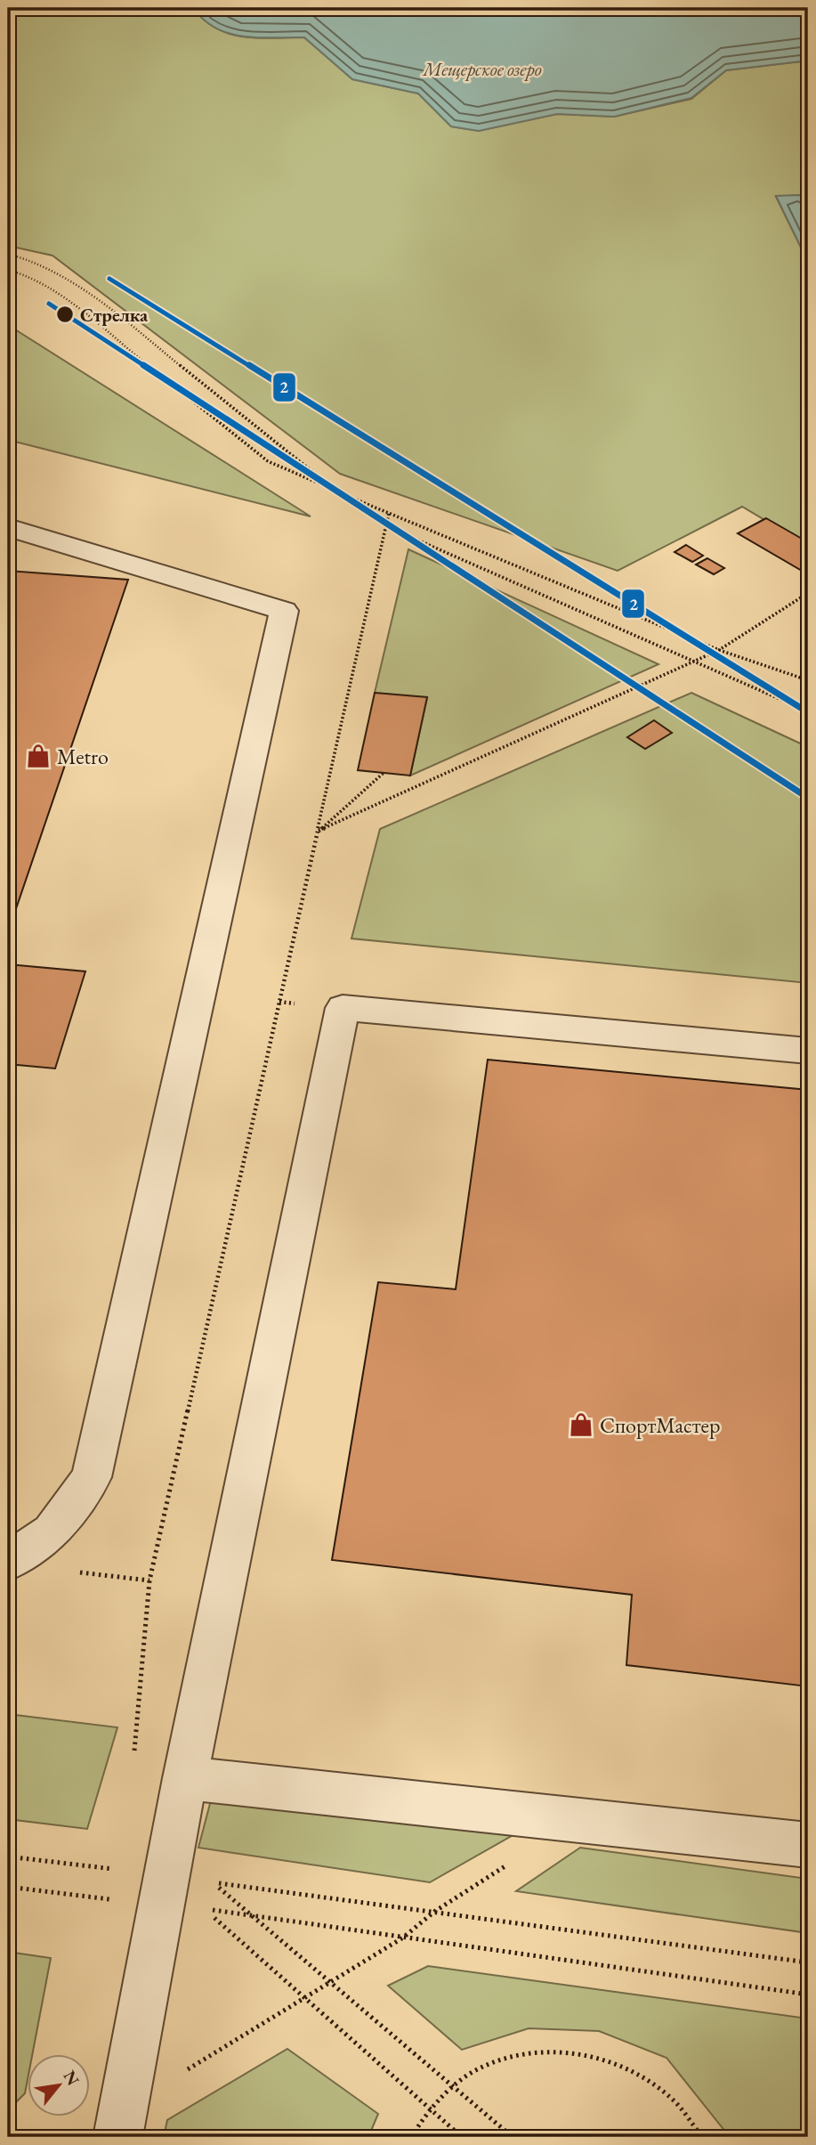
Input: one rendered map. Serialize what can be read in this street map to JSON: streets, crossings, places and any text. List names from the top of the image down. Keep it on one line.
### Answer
{"water":["Мещерское озеро"],"places":{"other":["Стрелка"],"shop":["Metro","СпортМастер"]},"lines":["transit line 2"],"north":"top right"}
